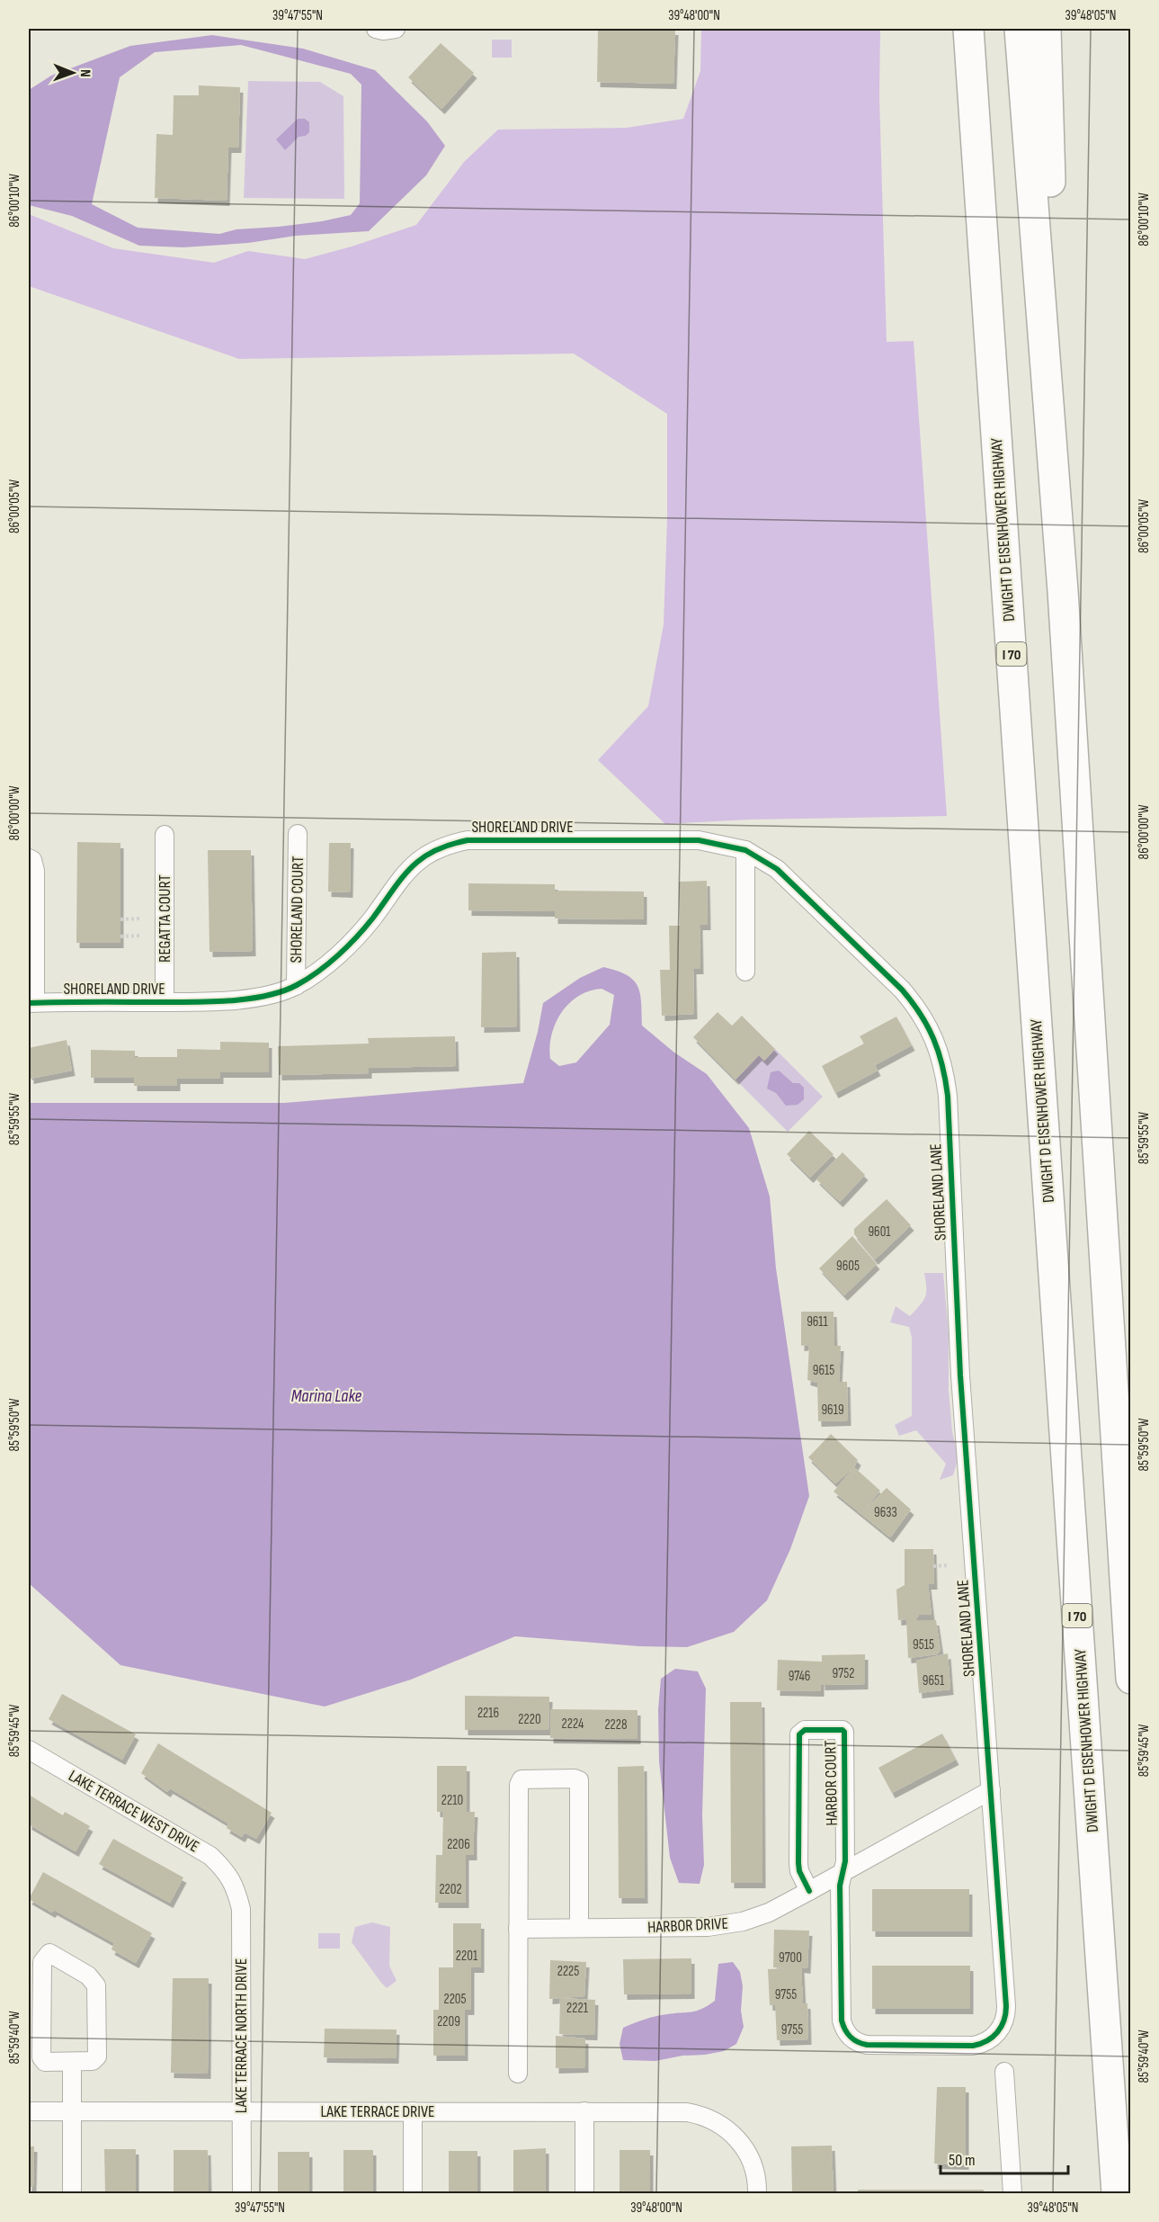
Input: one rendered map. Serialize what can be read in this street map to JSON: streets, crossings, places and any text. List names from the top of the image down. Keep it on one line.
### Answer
{"streets":{"highway":["DWIGHT D EISENHOWER HIGHWAY","I 70"],"street":["SHORELAND DRIVE","SHORELAND COURT","REGATTA COURT","SHORELAND LANE","HARBOR COURT","LAKE TERRACE WEST DRIVE","HARBOR DRIVE","LAKE TERRACE NORTH DRIVE","LAKE TERRACE DRIVE"]},"crossings":[["SHORELAND DRIVE","SHORELAND COURT"],["SHORELAND DRIVE","REGATTA COURT"],["SHORELAND DRIVE","SHORELAND LANE"],["SHORELAND LANE","HARBOR COURT"],["SHORELAND LANE","HARBOR DRIVE"],["HARBOR COURT","HARBOR DRIVE"],["LAKE TERRACE WEST DRIVE","LAKE TERRACE NORTH DRIVE"],["LAKE TERRACE NORTH DRIVE","LAKE TERRACE DRIVE"]],"water":["Marina Lake"],"house_numbers":["9601","9605","9611","9615","9619","9633","9515","9752","9746","9651","2216","2220","2224","2228","2210","2206","2202","2201","9700","2225","9755","2205","2221","2209","9755"],"scale_bar":"50 m","north":"right","coordinates":["39°47'55\"N","39°48'00\"N","39°48'05\"N","86°00'10\"W","86°00'05\"W","86°00'00\"W","85°59'55\"W","85°59'50\"W","85°59'45\"W","85°59'40\"W"]}
